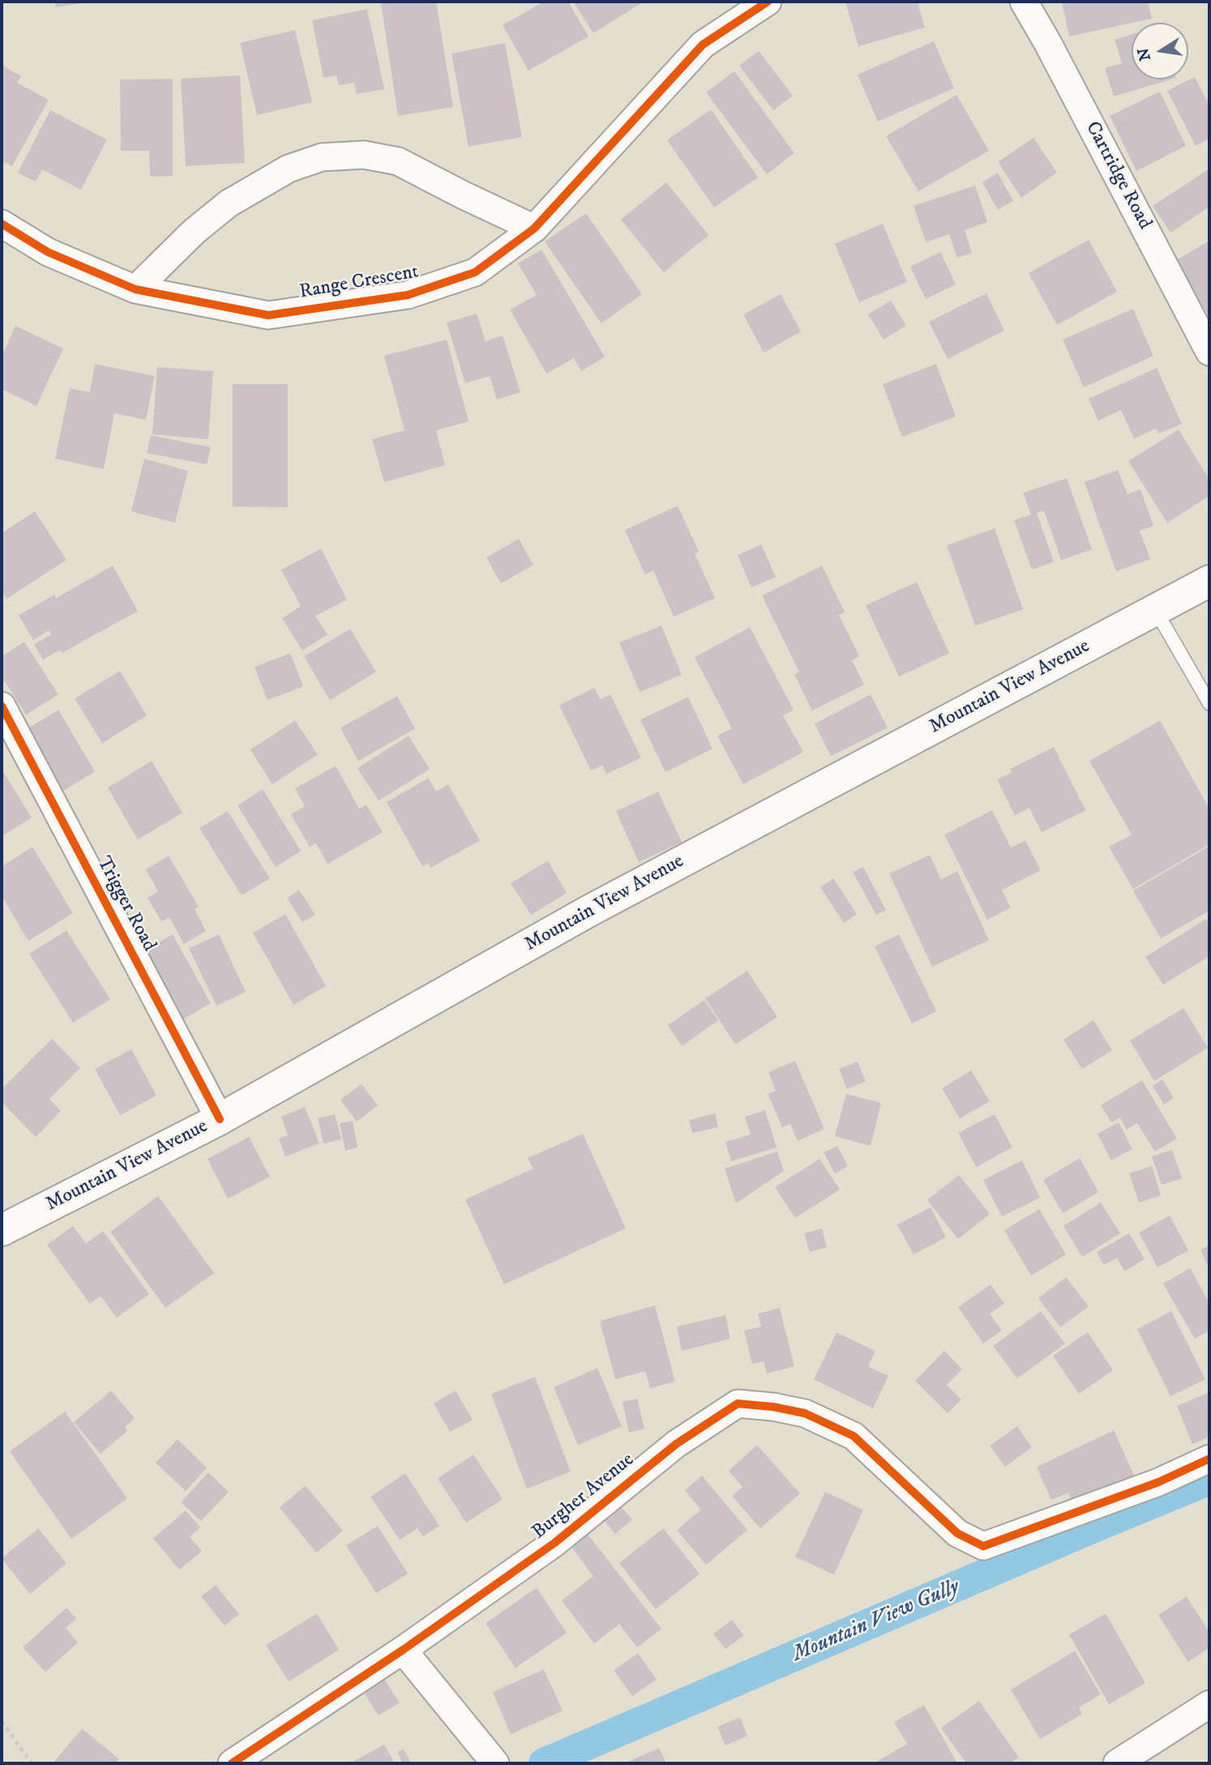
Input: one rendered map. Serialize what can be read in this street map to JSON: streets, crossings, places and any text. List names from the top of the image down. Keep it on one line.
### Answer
{"streets":{"main road":["Mountain View Avenue"],"street":["Cartridge Road","Range Crescent","Trigger Road","Burgher Avenue"]},"crossings":[["Mountain View Avenue","Trigger Road"]],"water":["Mountain View Gully"],"north":"left"}
